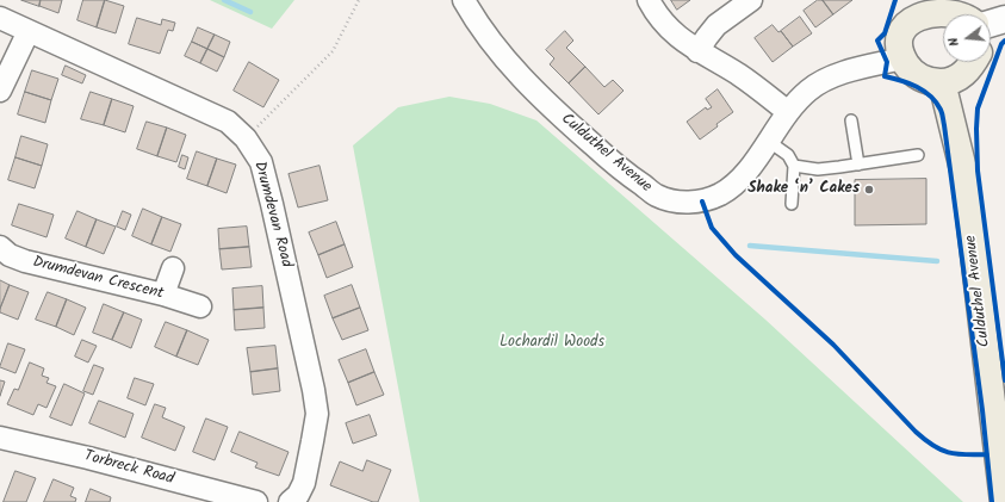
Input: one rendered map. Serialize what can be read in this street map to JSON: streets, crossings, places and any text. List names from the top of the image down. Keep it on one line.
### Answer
{"streets":{"main road":["Culduthel Avenue"],"street":["Drumdevan Road","Drumdevan Crescent","Torbreck Road"]},"parks":["Lochardil Woods"],"places":["Shake ‘n’ Cakes"],"north":"left"}
